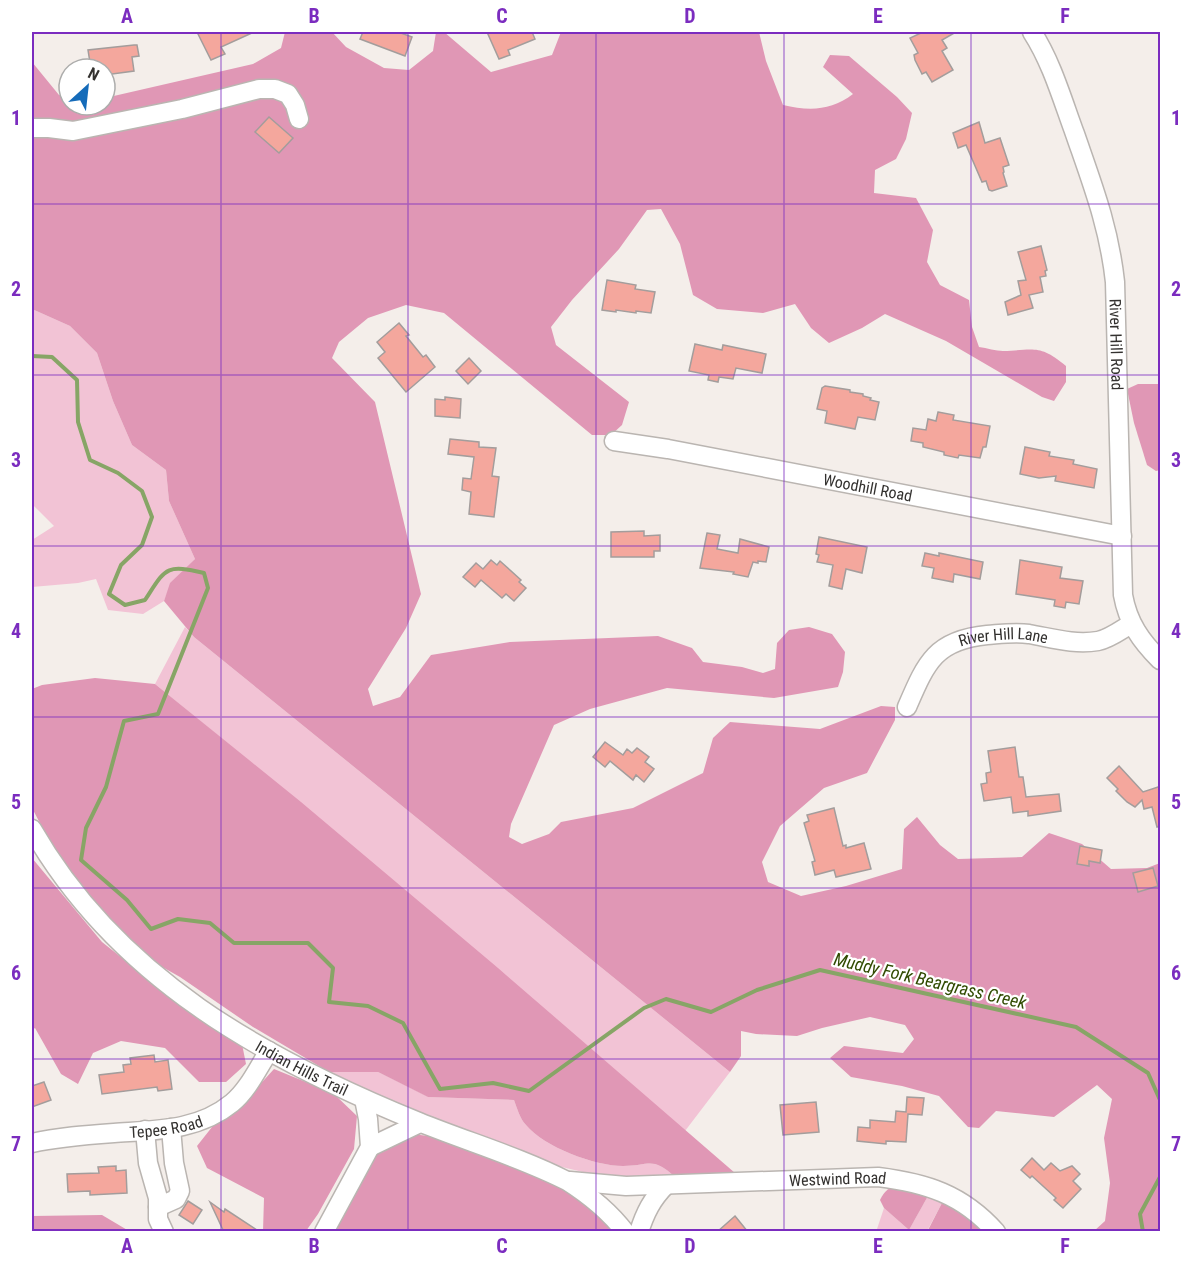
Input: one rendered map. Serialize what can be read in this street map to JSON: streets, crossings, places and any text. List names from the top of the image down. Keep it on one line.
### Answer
{"streets":{"street":["River Hill Road","Woodhill Road","River Hill Lane","Indian Hills Trail","Tepee Road","Westwind Road"]},"crossings":[["River Hill Road","Woodhill Road"],["River Hill Road","River Hill Lane"],["Indian Hills Trail","Tepee Road"],["Indian Hills Trail","Westwind Road"]],"water":["Muddy Fork Beargrass Creek"],"north":"top right","grid":{"columns":["A","B","C","D","E","F"],"rows":["1","2","3","4","5","6","7"]}}
